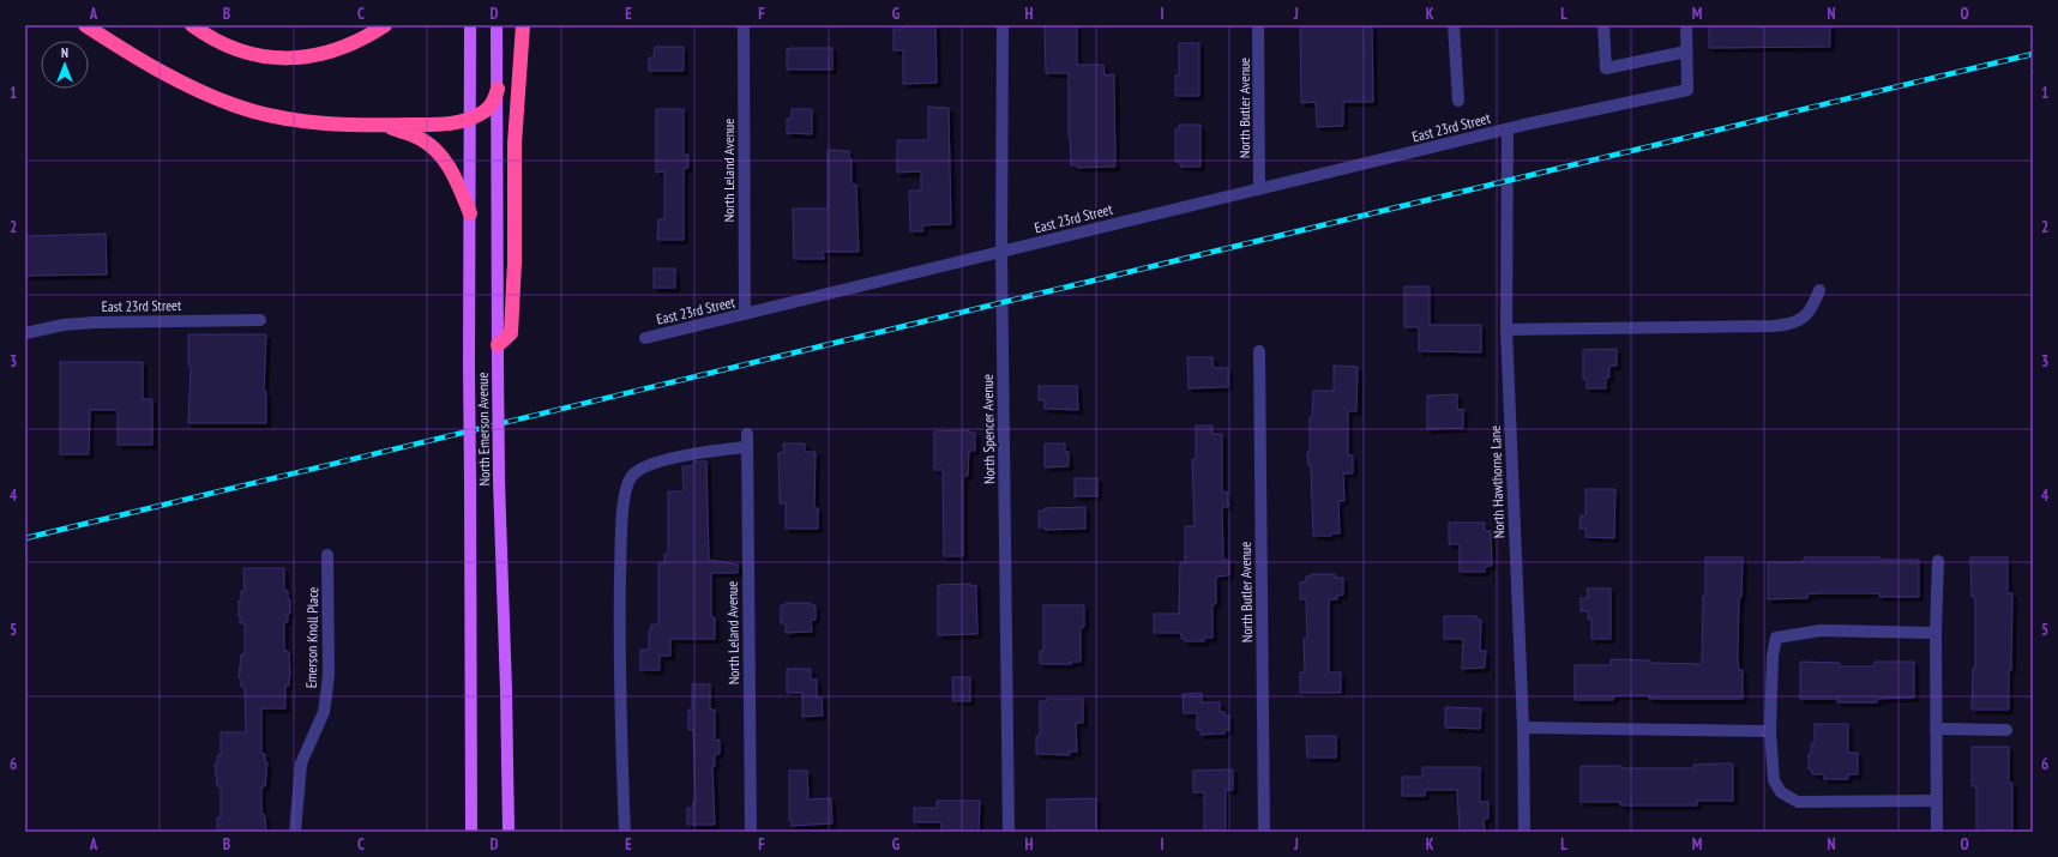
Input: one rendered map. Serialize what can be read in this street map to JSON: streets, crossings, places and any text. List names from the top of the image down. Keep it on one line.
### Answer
{"streets":{"main road":["North Emerson Avenue"],"street":["North Butler Avenue","East 23rd Street","North Leland Avenue","North Spencer Avenue","North Hawthorne Lane","Emerson Knoll Place"]},"crossings":[["North Butler Avenue","East 23rd Street"],["East 23rd Street","North Leland Avenue"],["East 23rd Street","North Spencer Avenue"],["East 23rd Street","North Hawthorne Lane"]],"north":"top","grid":{"columns":["A","B","C","D","E","F","G","H","I","J","K","L","M","N","O"],"rows":["1","2","3","4","5","6"]}}
